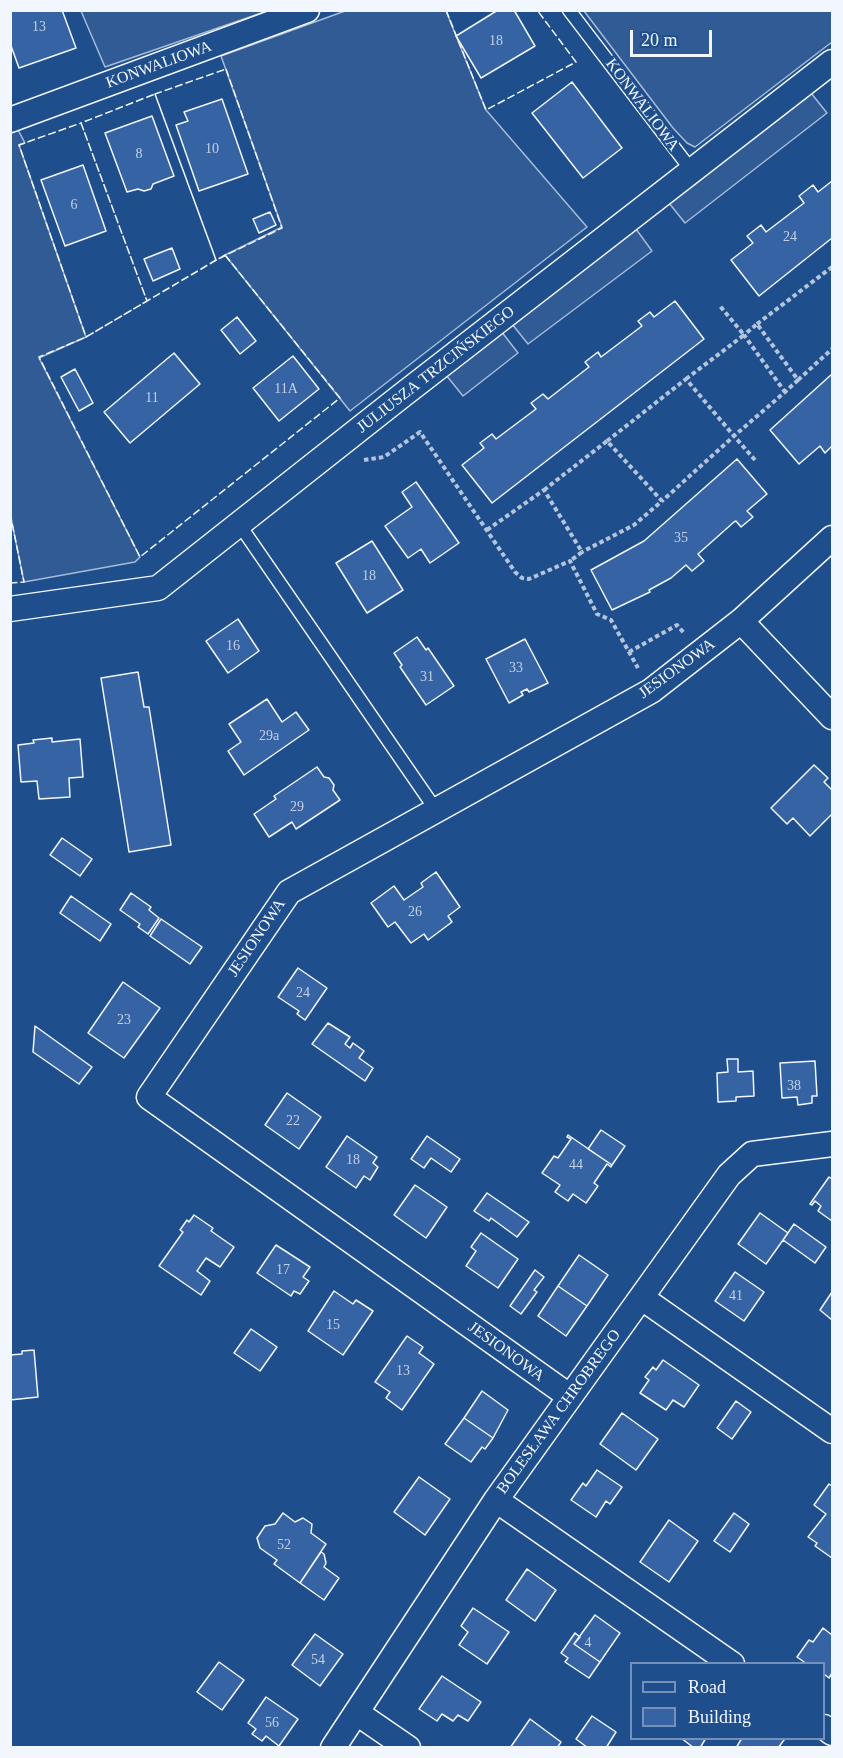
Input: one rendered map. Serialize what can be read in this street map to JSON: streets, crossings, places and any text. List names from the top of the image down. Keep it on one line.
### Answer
{"streets":{"street":["KONWALIOWA","JULIUSZA TRZCIŃSKIEGO","JESIONOWA","BOLESŁAWA CHROBREGO"]},"crossings":[["KONWALIOWA","JULIUSZA TRZCIŃSKIEGO"],["JESIONOWA","BOLESŁAWA CHROBREGO"]],"house_numbers":["13","18","10","8","6","24","11A","11","35","18","16","33","31","29a","29","26","24","23","38","22","18","44","17","41","15","13","52","4","54","56"],"legend":["Road","Building"],"scale_bar":"20 m"}
